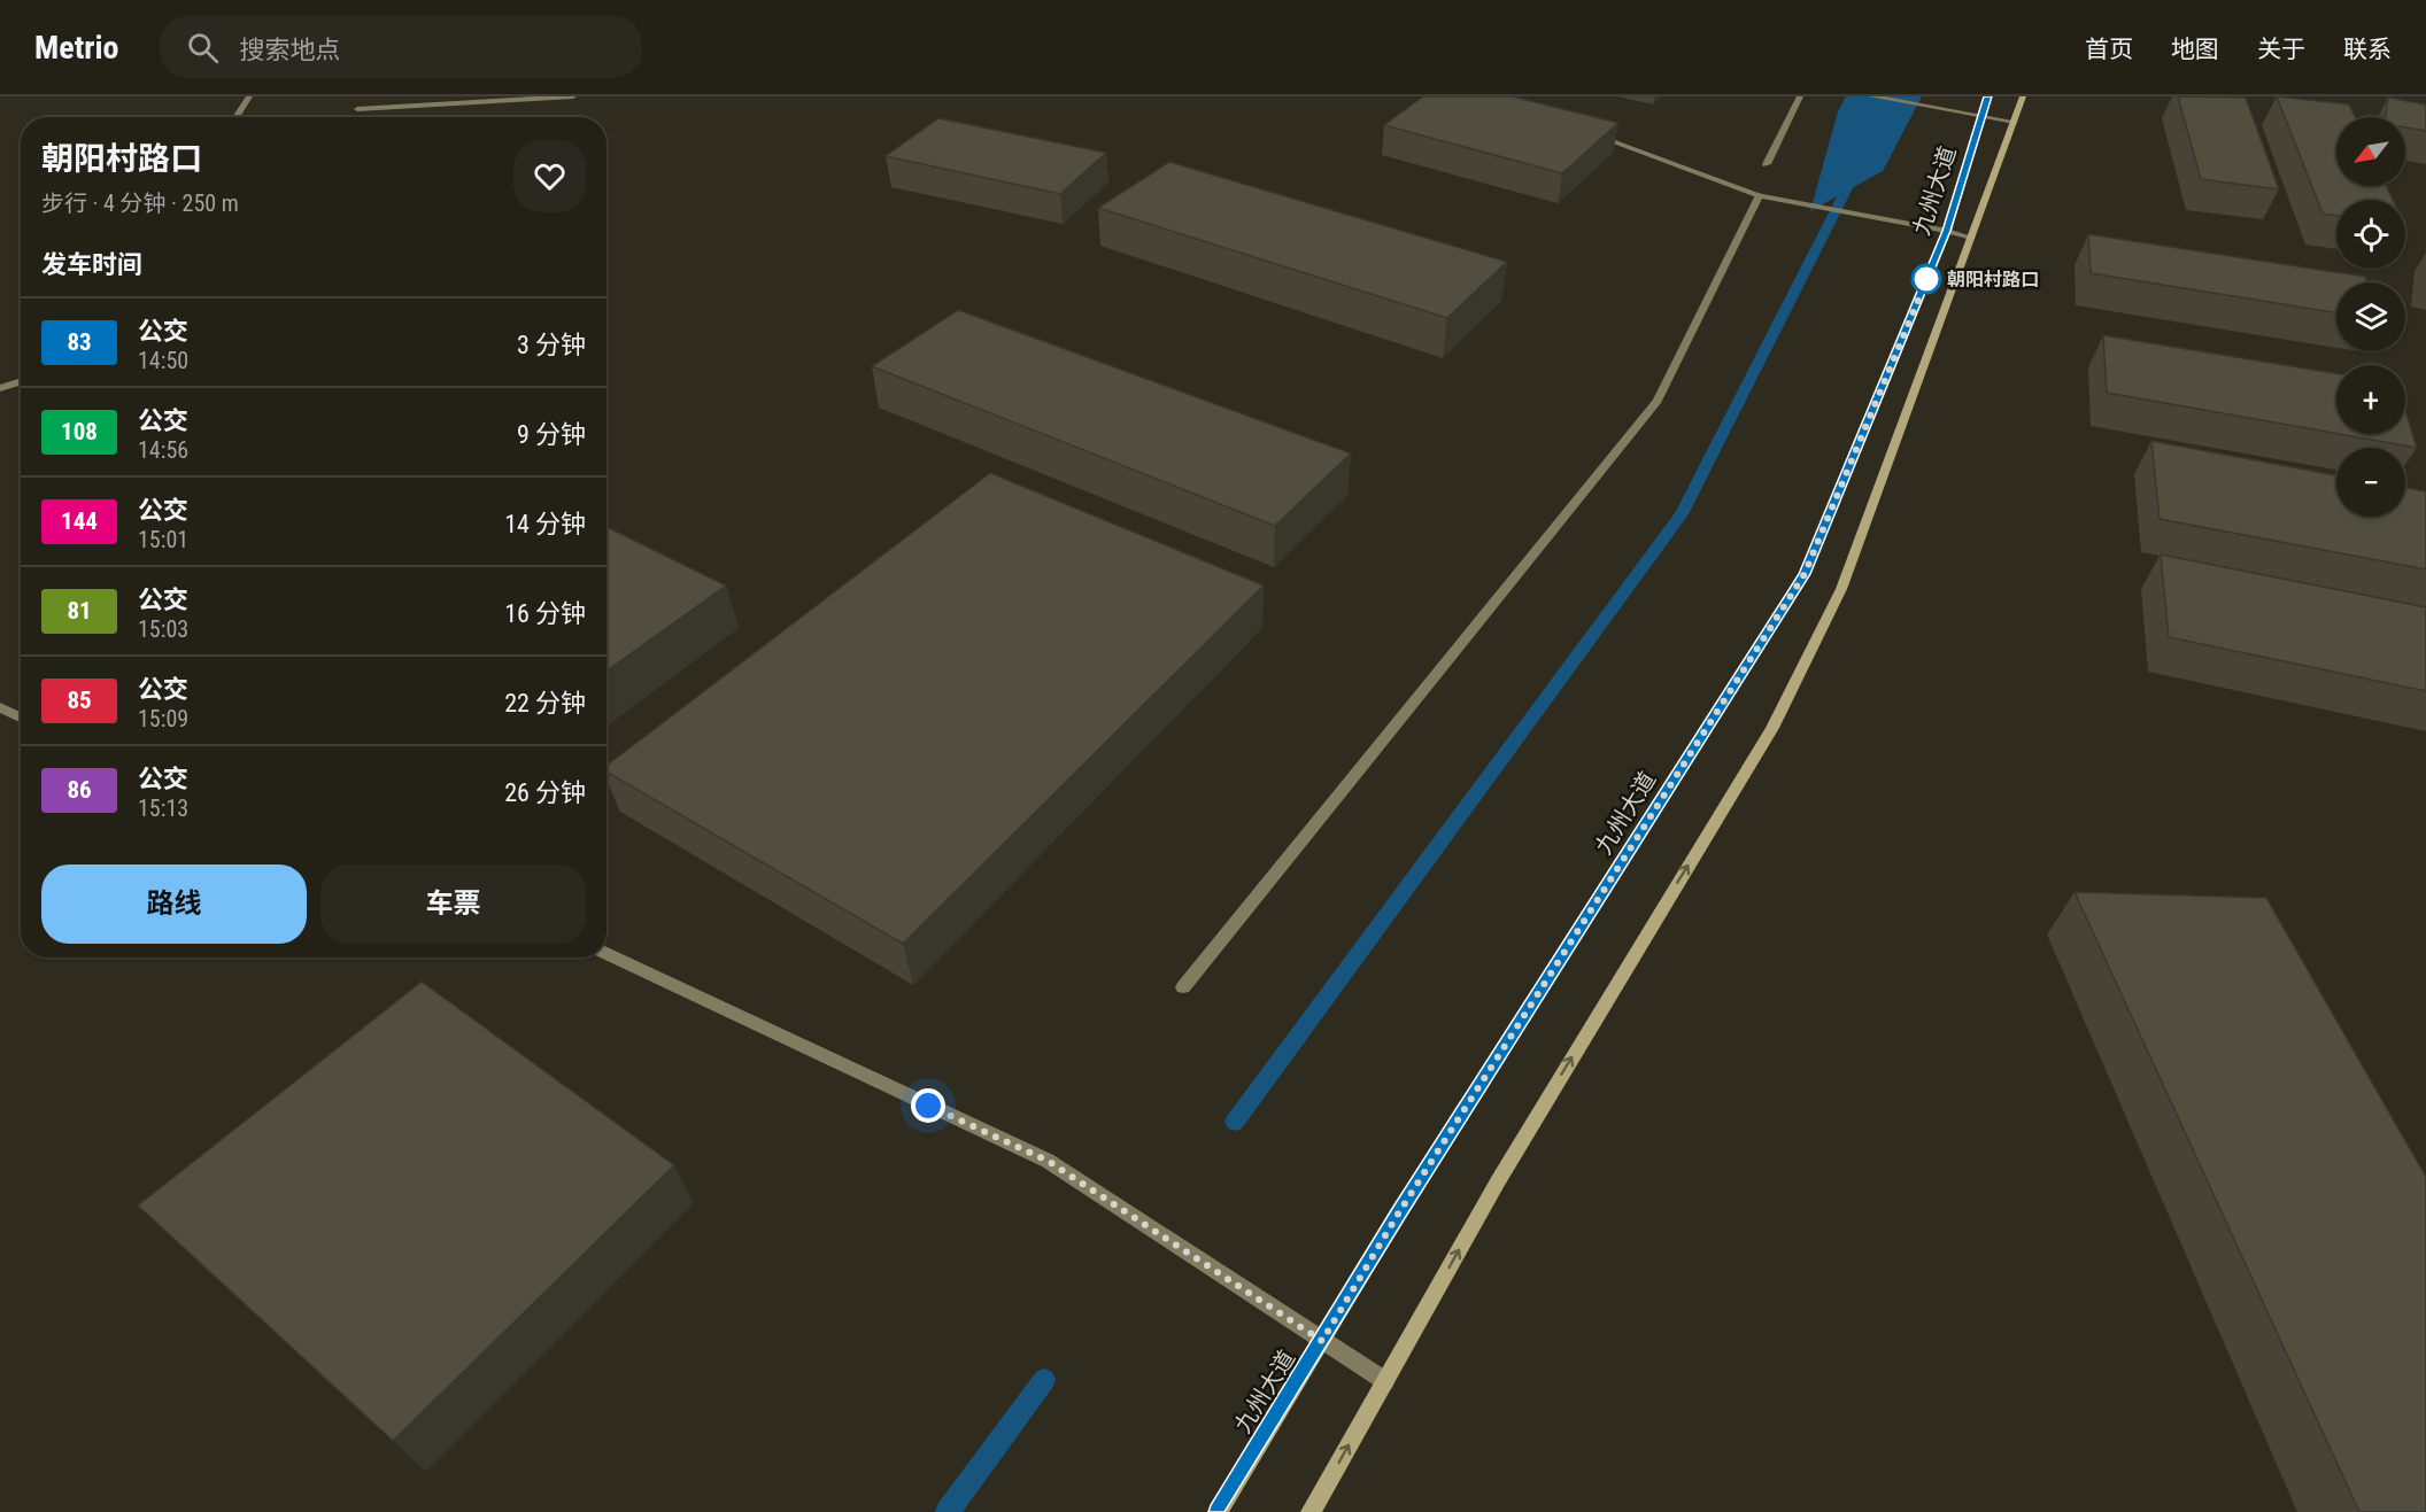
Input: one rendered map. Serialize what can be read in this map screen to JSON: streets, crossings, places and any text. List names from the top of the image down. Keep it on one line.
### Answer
{"streets":{"main road":["九州大道"]},"places":["朝阳村路口"],"lines":["bus line 83"],"north":"bottom left","page":{"header":"Metrio","search":"搜索地点","nav":["首页","地图","关于","联系"],"map_buttons":["+","−"],"heading":[["朝阳村路口","步行 · 4 分钟 · 250 m"],"发车时间"],"list":[{"mark":"83","name":"公交","note":"14:50","value":"3 分钟"},{"mark":"108","name":"公交","note":"14:56","value":"9 分钟"},{"mark":"144","name":"公交","note":"15:01","value":"14 分钟"},{"mark":"81","name":"公交","note":"15:03","value":"16 分钟"},{"mark":"85","name":"公交","note":"15:09","value":"22 分钟"},{"mark":"86","name":"公交","note":"15:13","value":"26 分钟"}],"buttons":["路线","车票"]}}
